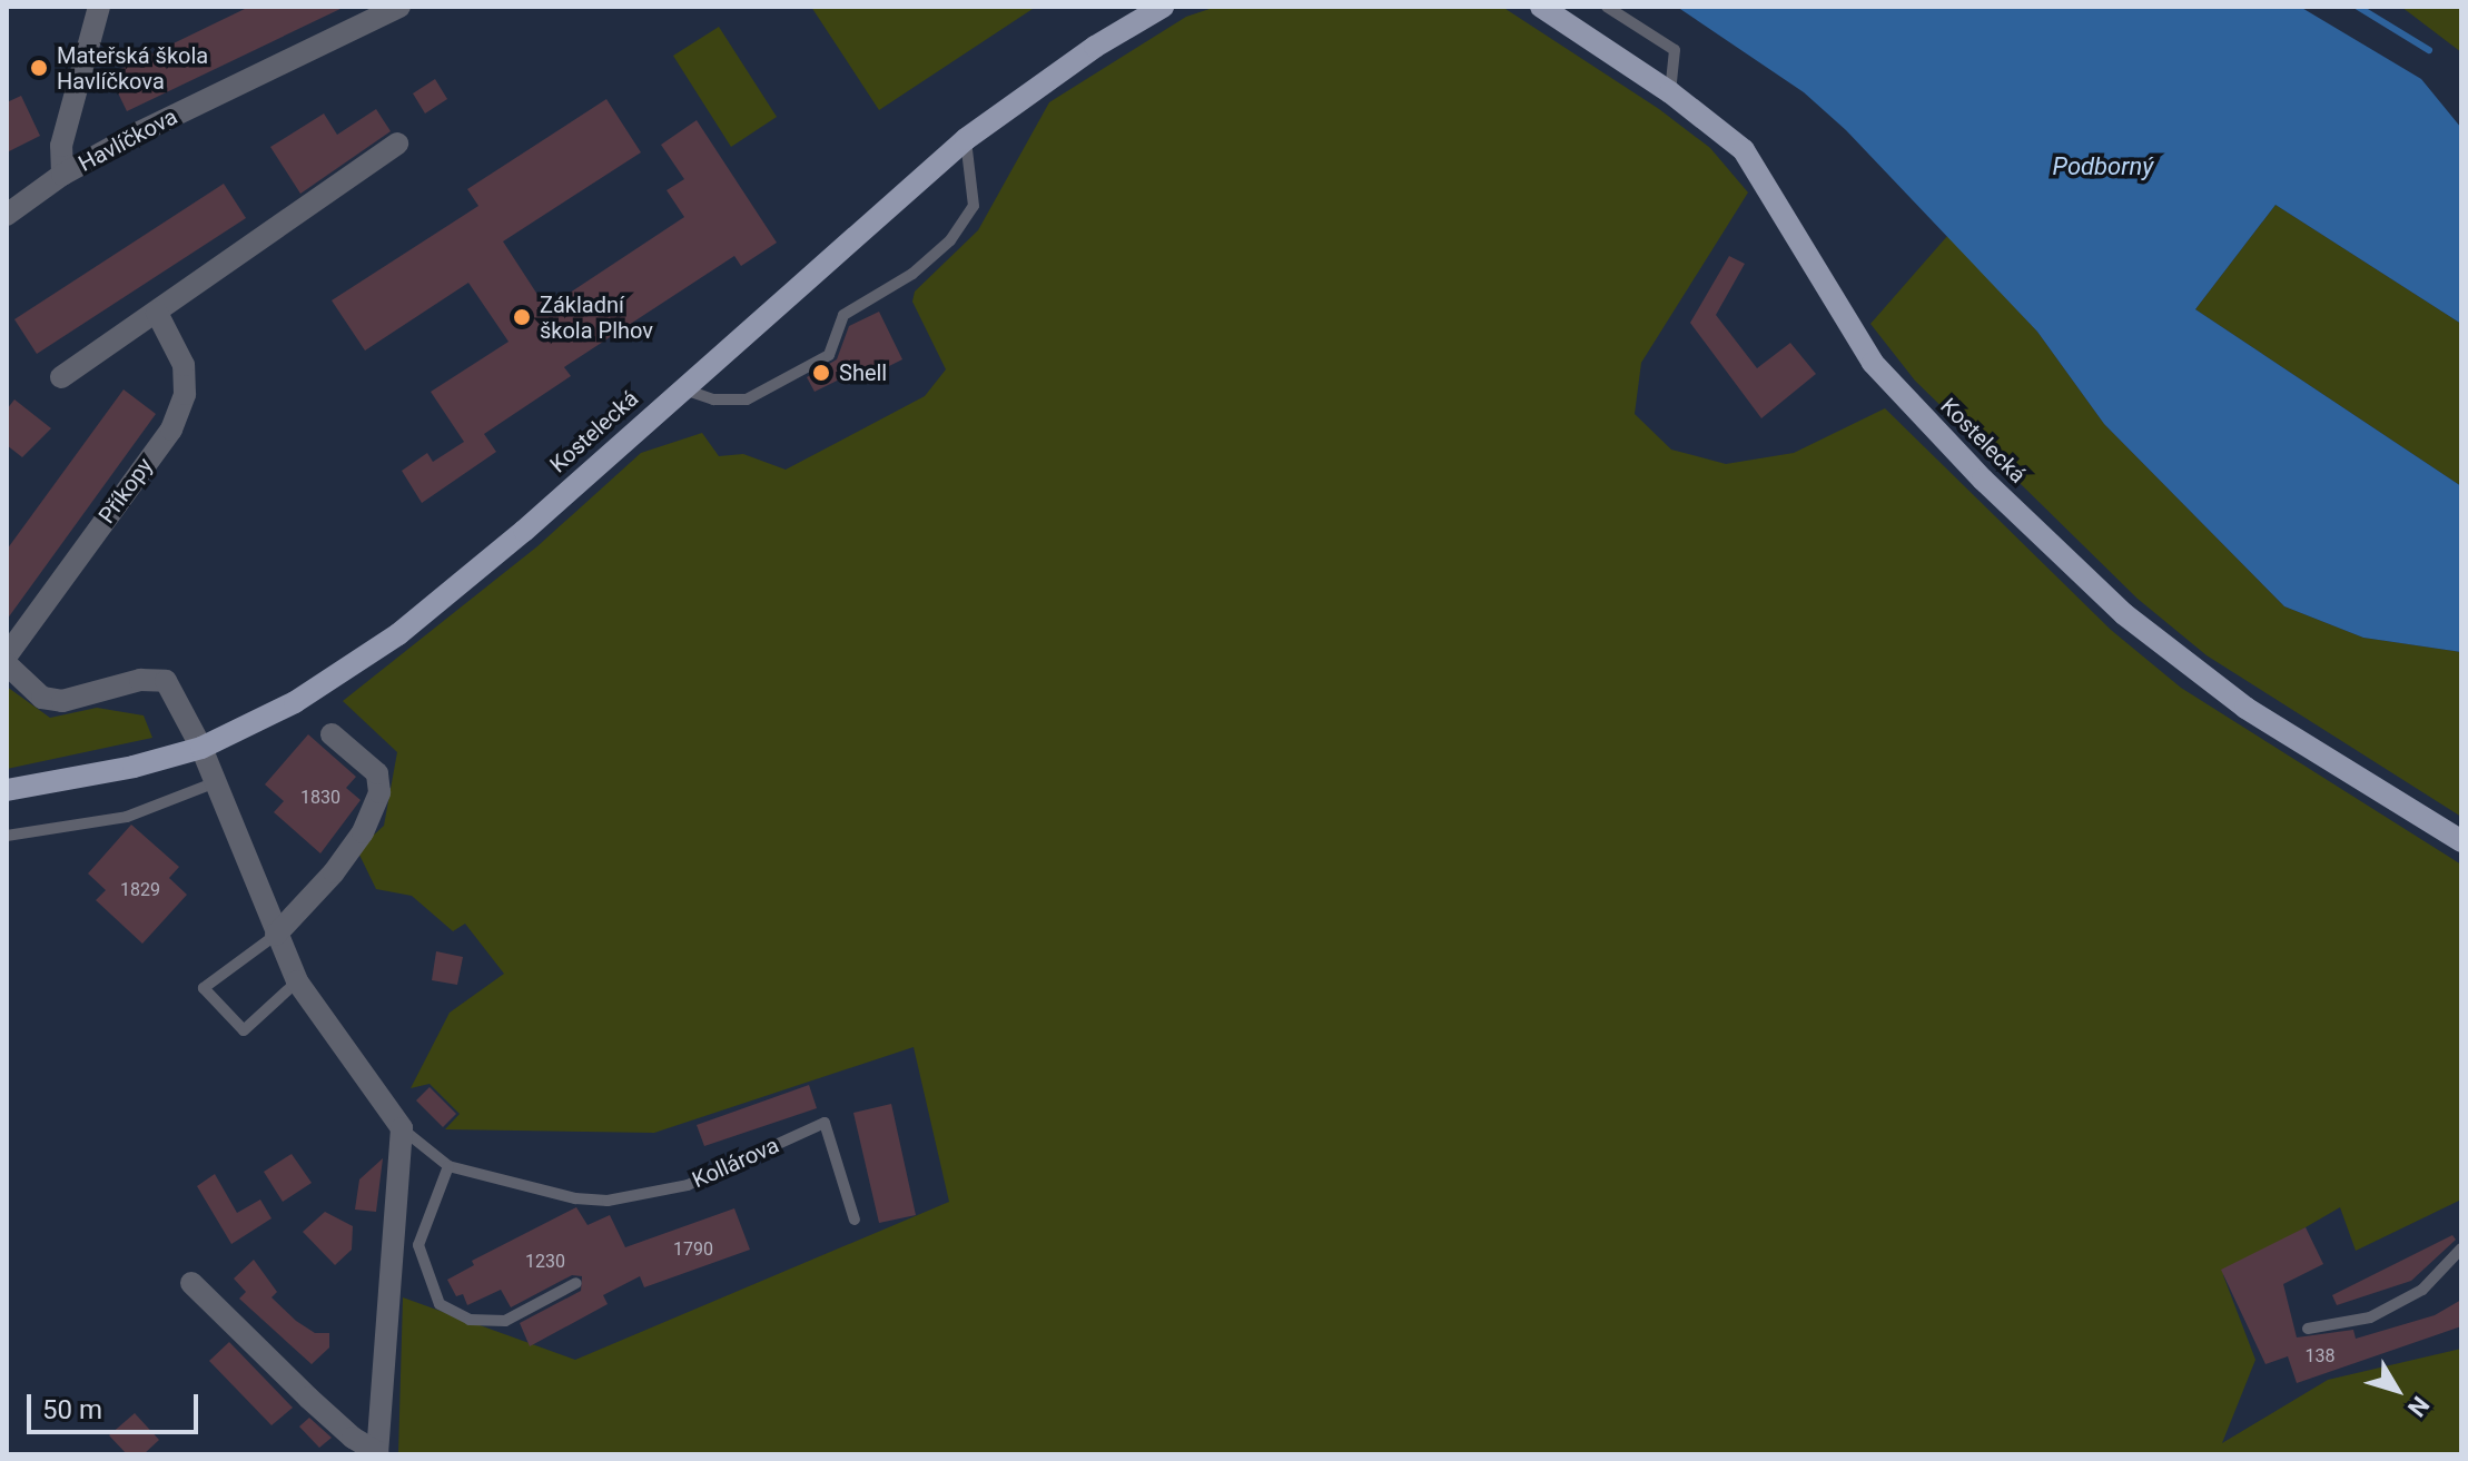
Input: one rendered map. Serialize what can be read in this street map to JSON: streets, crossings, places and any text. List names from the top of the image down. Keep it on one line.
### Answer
{"streets":{"main road":["Kostelecká"],"street":["Havlíčkova","Příkopy","Kollárova"]},"crossings":[["Kostelecká","Kollárova"]],"water":["Podborný"],"places":["Mateřská škola Havlíčkova","Základní škola Plhov","Shell"],"house_numbers":["1830","1829","1790","1230","138"],"scale_bar":"50 m","north":"bottom right"}
